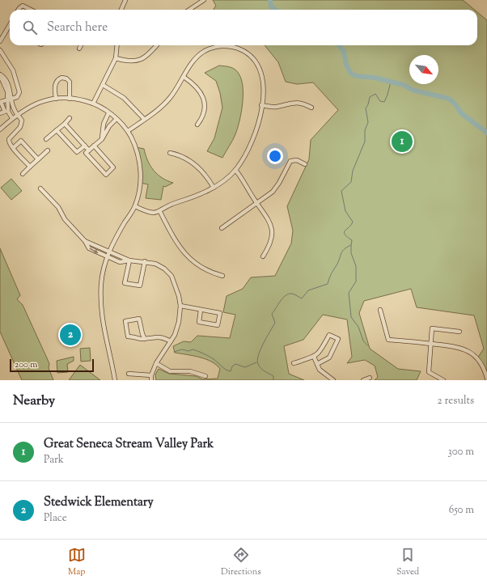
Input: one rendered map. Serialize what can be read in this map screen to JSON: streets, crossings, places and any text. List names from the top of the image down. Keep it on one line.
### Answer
{"scale_bar":"200 m","north":"bottom right","page":{"search":"Search here","pins":["1","2"],"scale":"200 m","heading":["Nearby","2 results"],"list":[{"mark":"1","name":"Great Seneca Stream Valley Park","note":"Park","value":"300 m"},{"mark":"2","name":"Stedwick Elementary","note":"Place","value":"650 m"}],"nav":["Map","Directions","Saved"]}}
